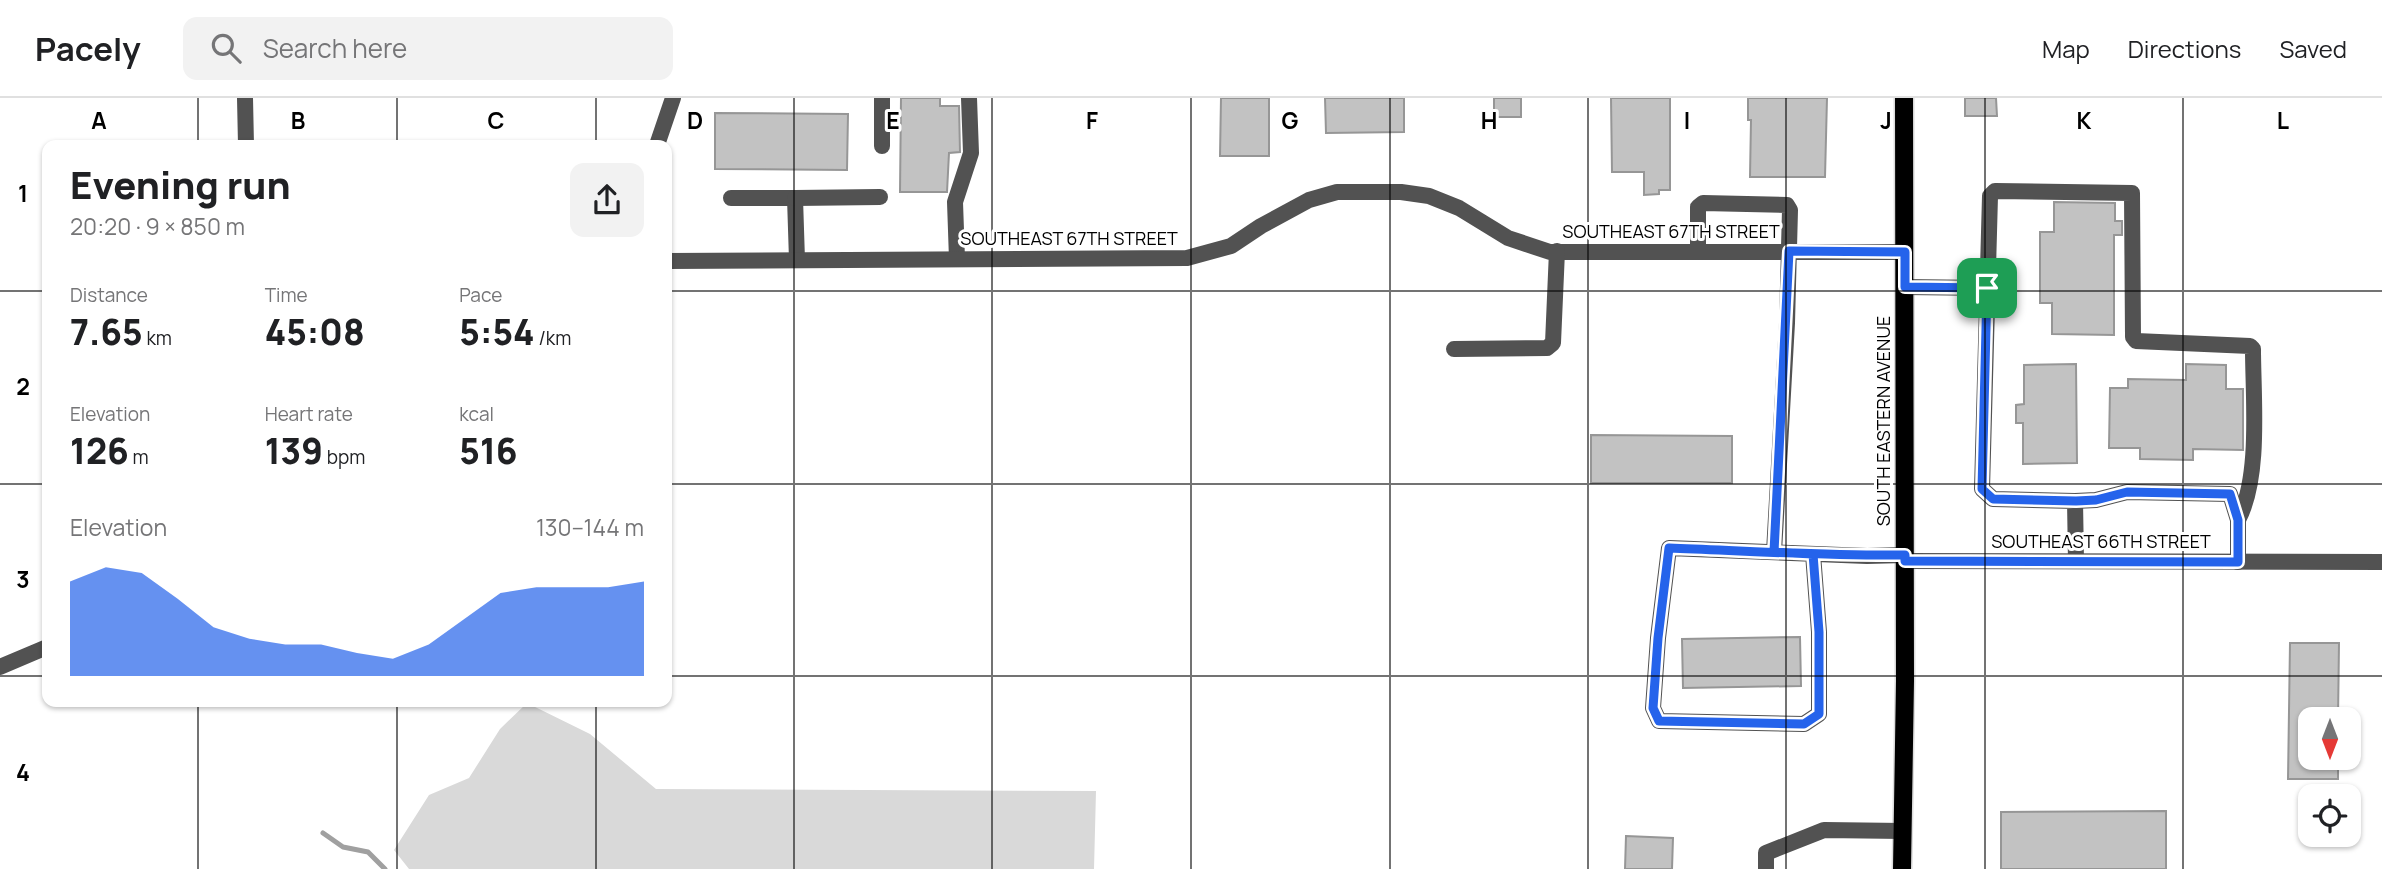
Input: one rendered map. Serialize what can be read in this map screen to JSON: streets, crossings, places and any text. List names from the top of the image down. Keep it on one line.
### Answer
{"streets":{"main road":["SOUTH EASTERN AVENUE"],"street":["SOUTHEAST 67TH STREET","SOUTHEAST 66TH STREET"]},"crossings":[["SOUTHEAST 67TH STREET","SOUTH EASTERN AVENUE"],["SOUTH EASTERN AVENUE","SOUTHEAST 66TH STREET"]],"north":"bottom","page":{"header":"Pacely","search":"Search here","nav":["Map","Directions","Saved"],"heading":["Evening run","20:20 · 9 × 850 m"],"stats":[["Distance","7.65 km"],["Time","45:08"],["Pace","5:54 /km"],["Elevation","126 m"],["Heart rate","139 bpm"],["kcal","516"]],"chart":["Elevation","130–144 m"]},"grid":{"columns":["A","B","C","D","E","F","G","H","I","J","K","L"],"rows":["1","2","3","4"]}}
